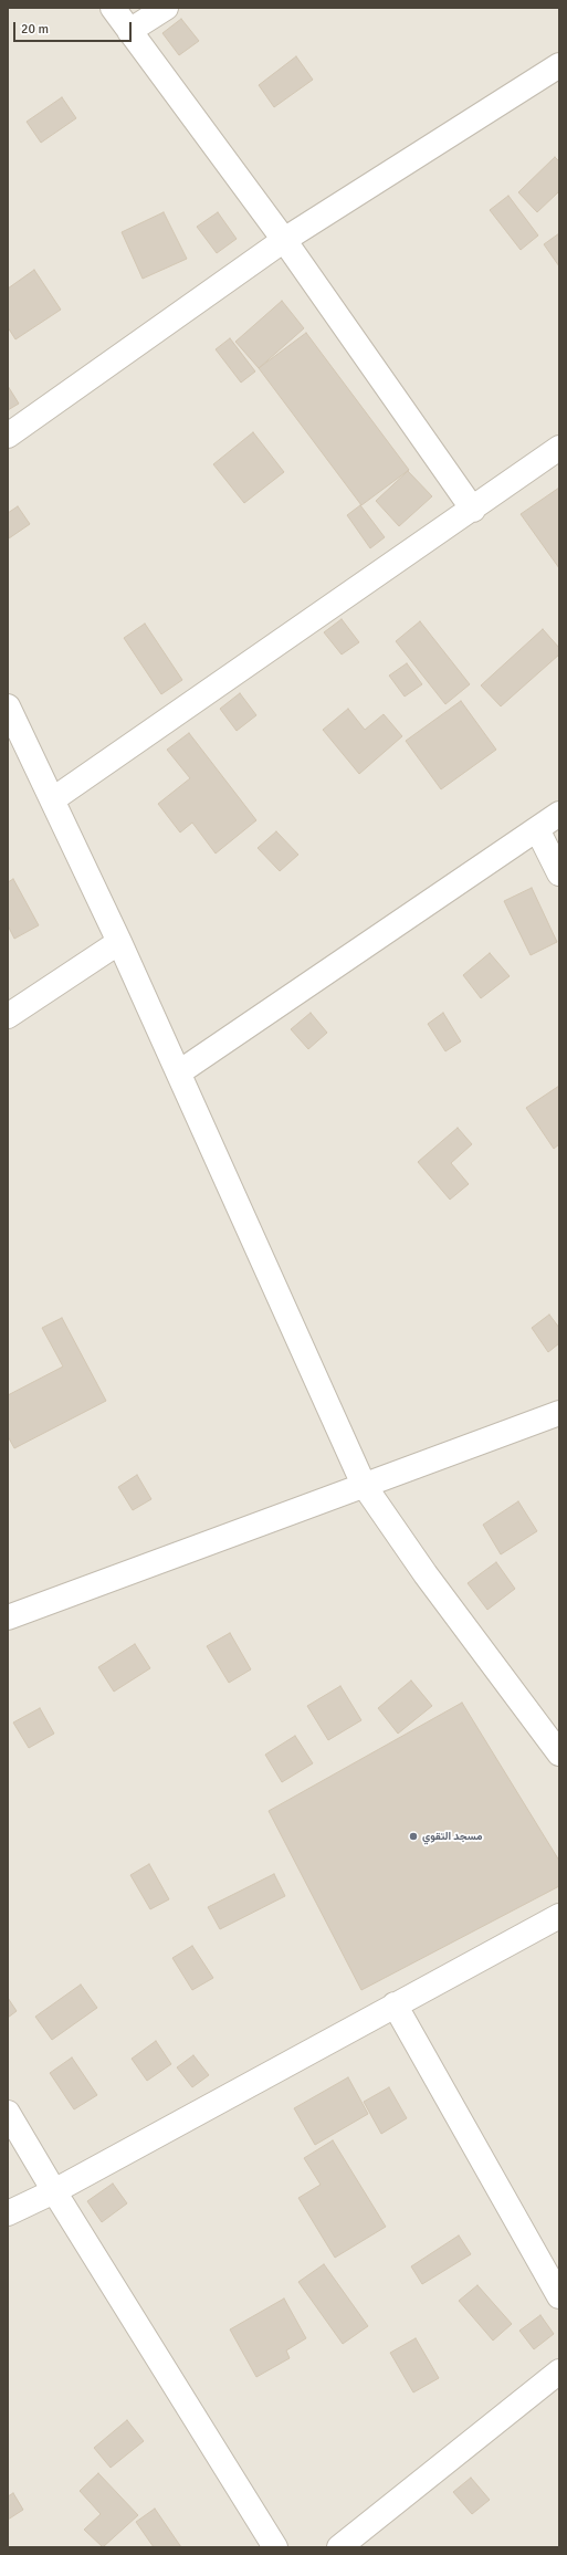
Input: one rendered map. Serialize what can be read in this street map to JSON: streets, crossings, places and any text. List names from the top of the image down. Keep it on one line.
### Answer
{"places":["مسجد التقوي"],"scale_bar":"20 m"}
